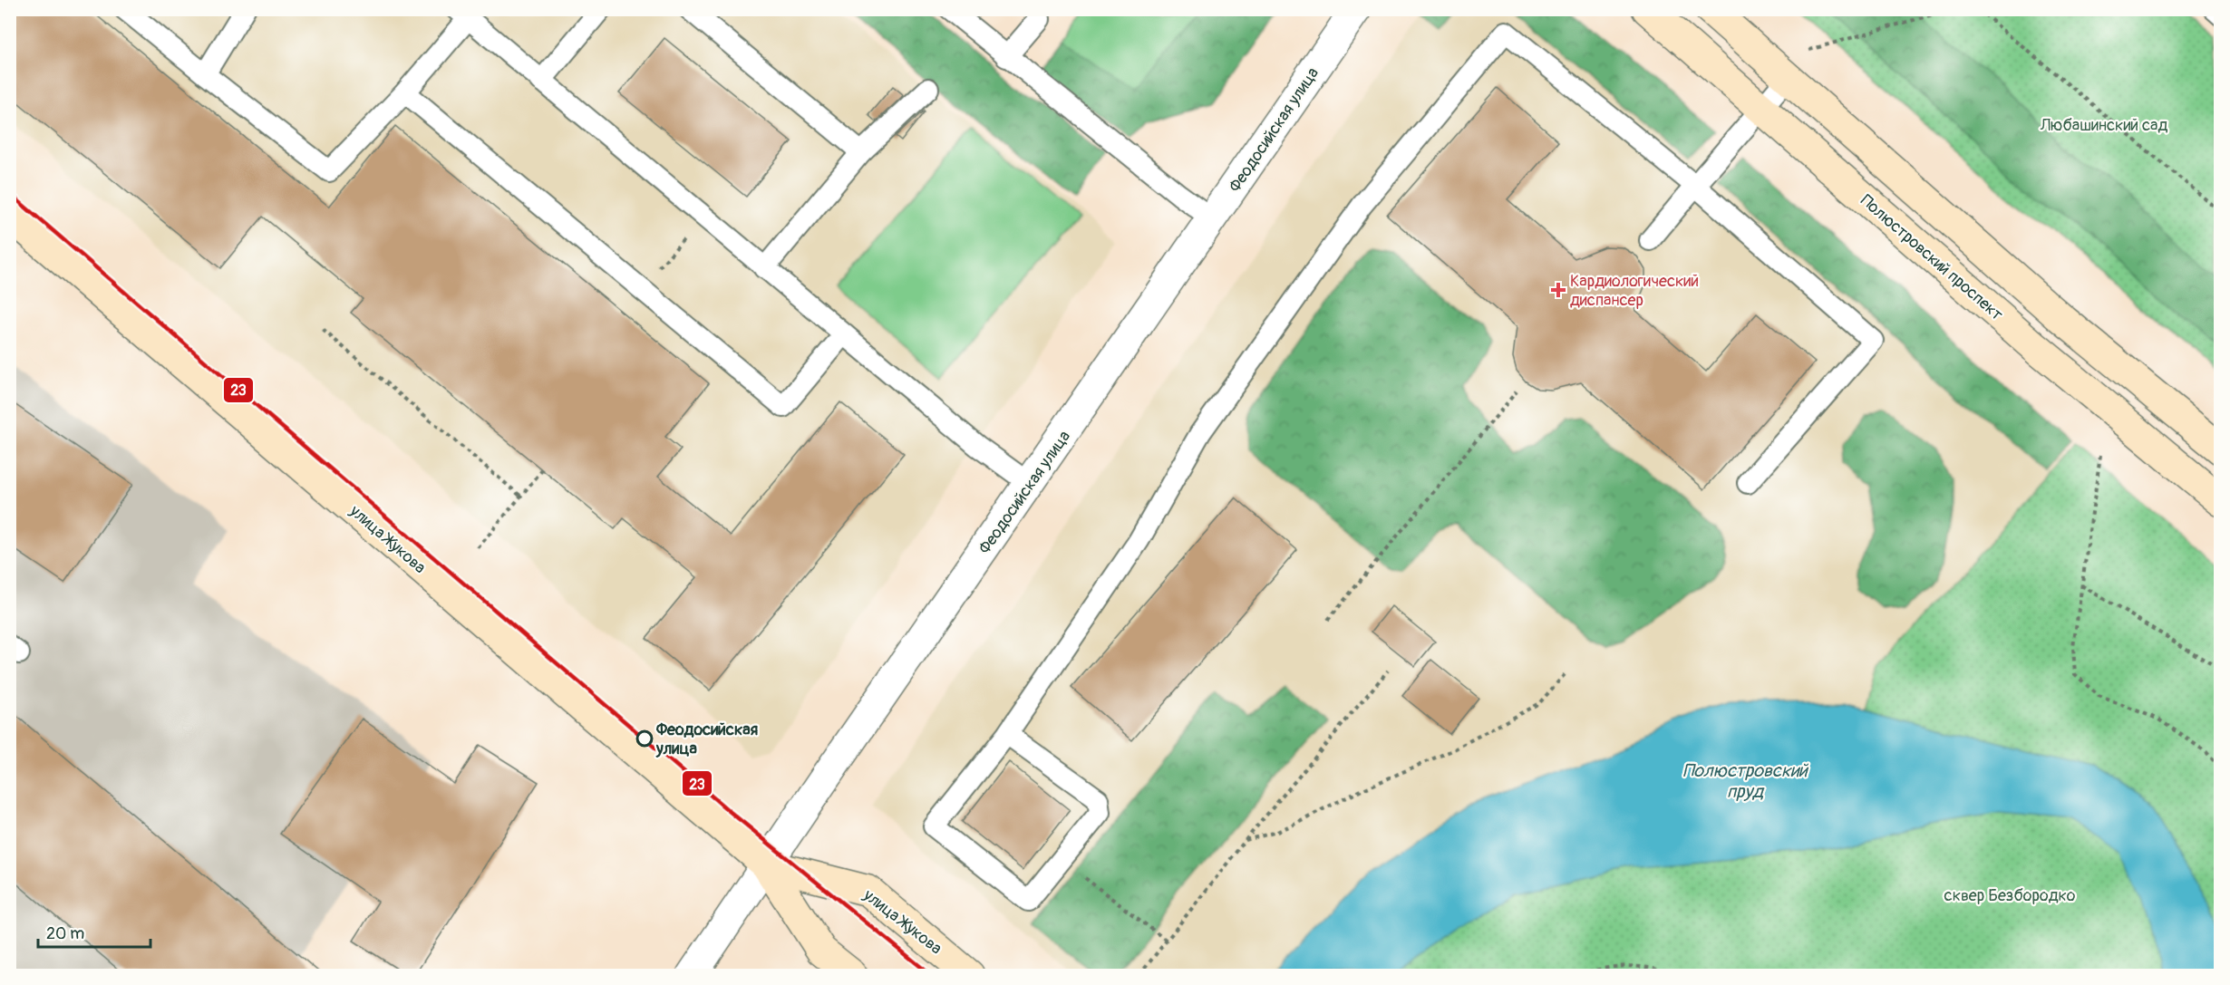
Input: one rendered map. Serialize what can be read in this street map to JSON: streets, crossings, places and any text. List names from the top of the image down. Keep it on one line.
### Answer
{"streets":{"main road":["Полюстровский проспект","улица Жукова"],"street":["Феодосийская улица"]},"crossings":[["Феодосийская улица","улица Жукова"]],"water":["Полюстровский пруд"],"parks":["Любашинский сад","сквер Безбородко"],"places":{"health":["Кардиологический диспансер"],"other":["Феодосийская улица"]},"lines":["transit line 23"],"scale_bar":"20 m"}
